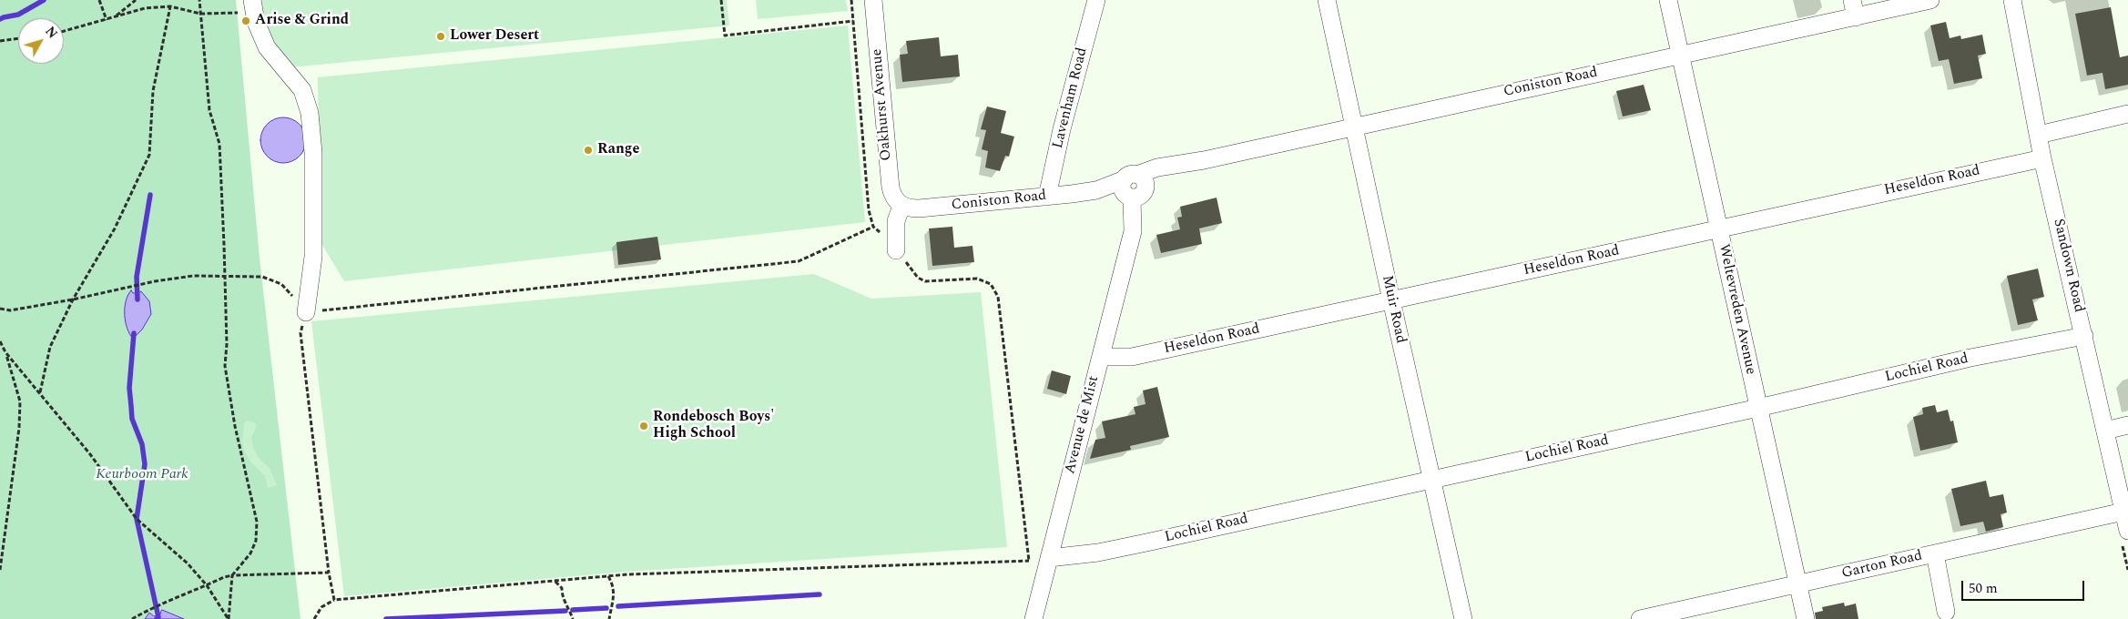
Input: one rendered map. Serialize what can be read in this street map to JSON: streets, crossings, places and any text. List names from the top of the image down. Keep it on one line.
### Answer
{"streets":{"street":["Coniston Road","Lavenham Road","Oakhurst Avenue","Heseldon Road","Sandown Road","Muir Road","Weltevreden Avenue","Lochiel Road","Avenue de Mist","Garton Road"]},"crossings":[["Coniston Road","Lavenham Road"],["Coniston Road","Oakhurst Avenue"],["Coniston Road","Muir Road"],["Coniston Road","Weltevreden Avenue"],["Coniston Road","Avenue de Mist"],["Heseldon Road","Sandown Road"],["Heseldon Road","Muir Road"],["Heseldon Road","Weltevreden Avenue"],["Heseldon Road","Avenue de Mist"],["Sandown Road","Lochiel Road"],["Sandown Road","Garton Road"],["Muir Road","Lochiel Road"],["Weltevreden Avenue","Lochiel Road"],["Weltevreden Avenue","Garton Road"],["Lochiel Road","Avenue de Mist"]],"parks":["Keurboom Park"],"places":["Arise & Grind","Lower Desert","Range","Rondebosch Boys' High School"],"scale_bar":"50 m","north":"top right"}
